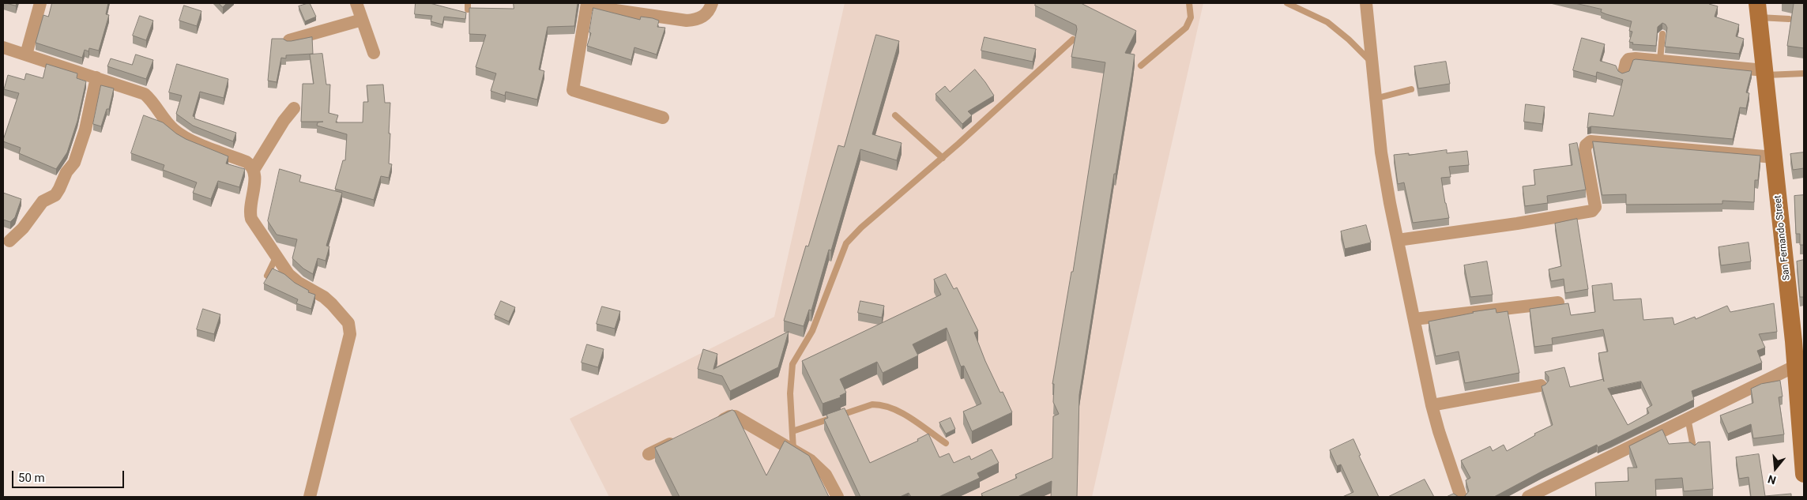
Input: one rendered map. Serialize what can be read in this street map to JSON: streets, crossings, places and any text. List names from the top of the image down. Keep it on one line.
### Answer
{"streets":{"main road":["San Fernando Street"]},"scale_bar":"50 m","north":"bottom"}
